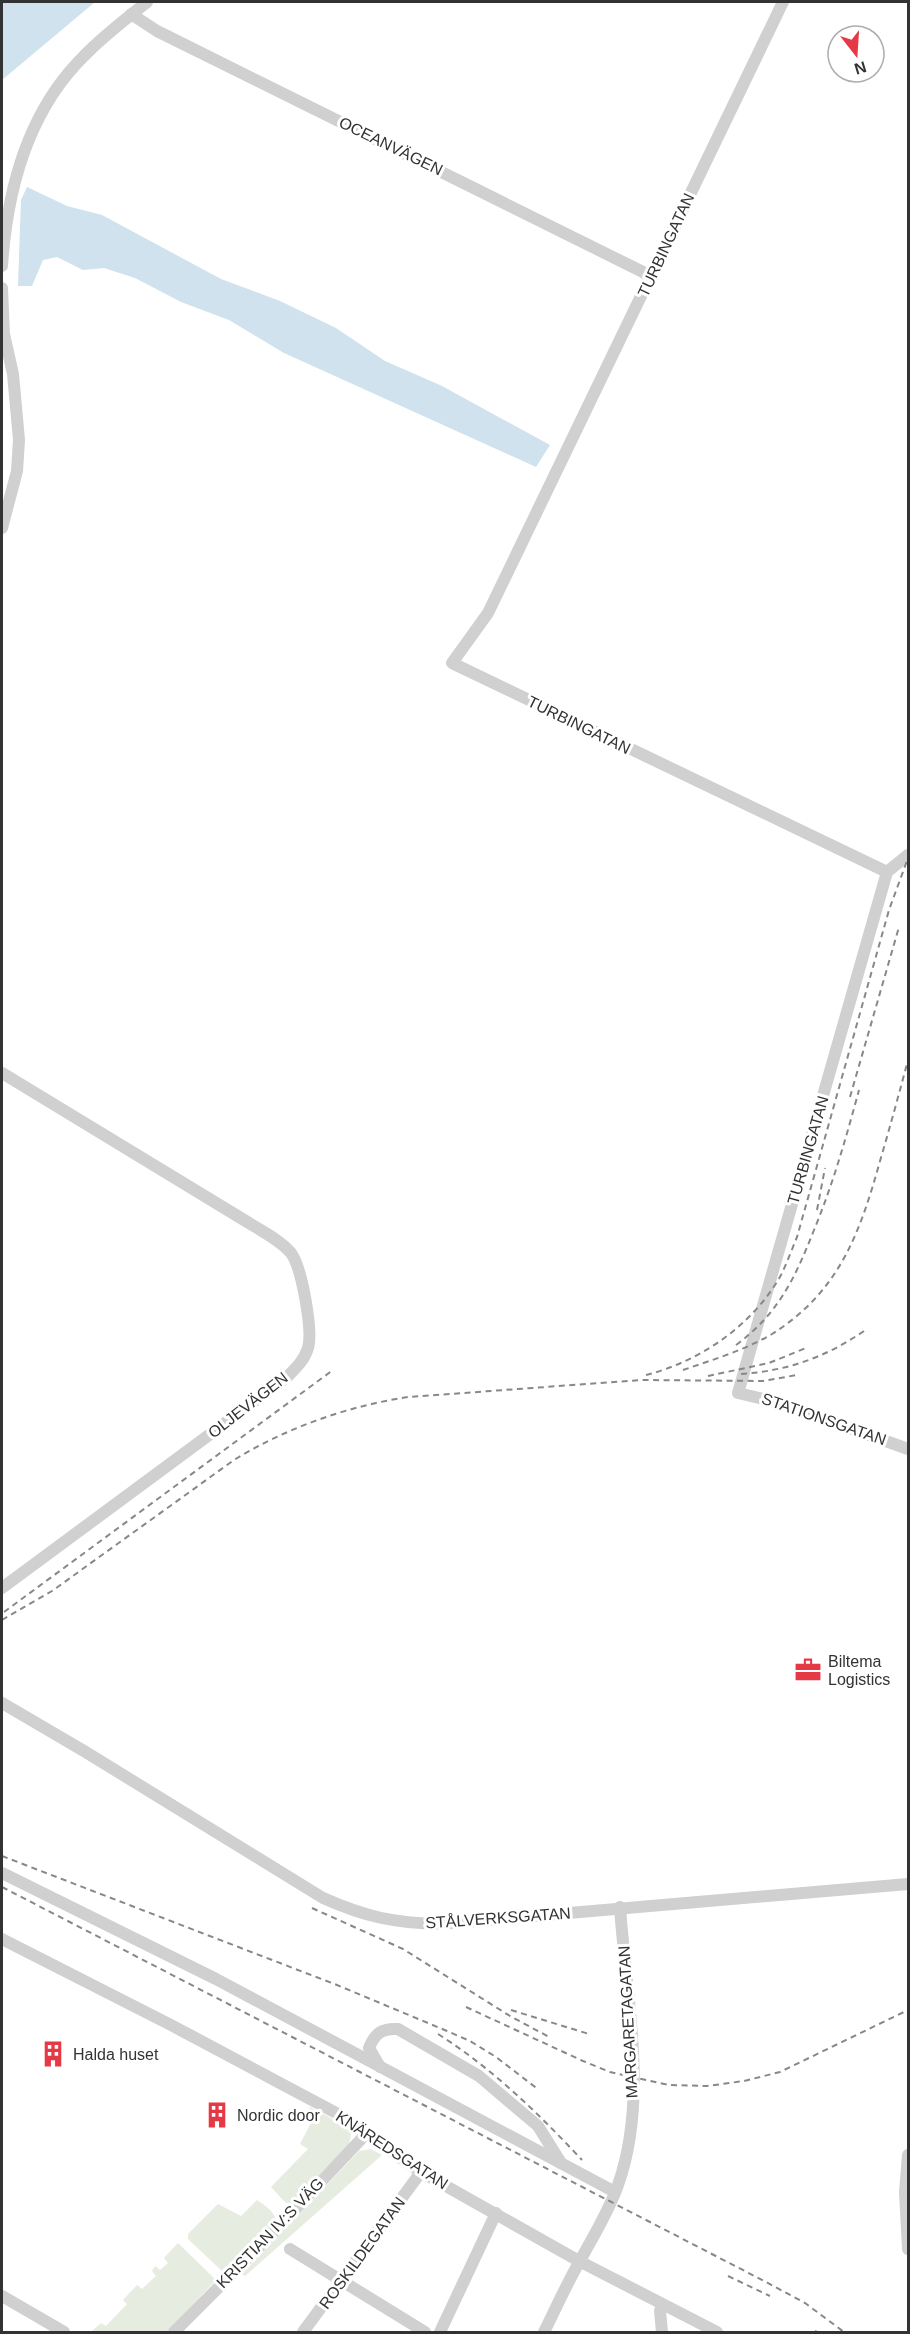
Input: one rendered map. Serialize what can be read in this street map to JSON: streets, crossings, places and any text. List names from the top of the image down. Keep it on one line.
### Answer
{"streets":{"street":["OCEANVÄGEN","TURBINGATAN","OLJEVÄGEN","STATIONSGATAN","STÅLVERKSGATAN","MARGARETAGATAN","KNÄREDSGATAN","KRISTIAN IV:S VÄG","ROSKILDEGATAN"]},"crossings":[["OCEANVÄGEN","TURBINGATAN"],["TURBINGATAN","STATIONSGATAN"],["STÅLVERKSGATAN","MARGARETAGATAN"],["MARGARETAGATAN","KNÄREDSGATAN"],["KNÄREDSGATAN","KRISTIAN IV:S VÄG"],["KNÄREDSGATAN","ROSKILDEGATAN"]],"places":{"office":["Biltema Logistics"],"building":["Halda huset","Nordic door"]},"north":"bottom"}
